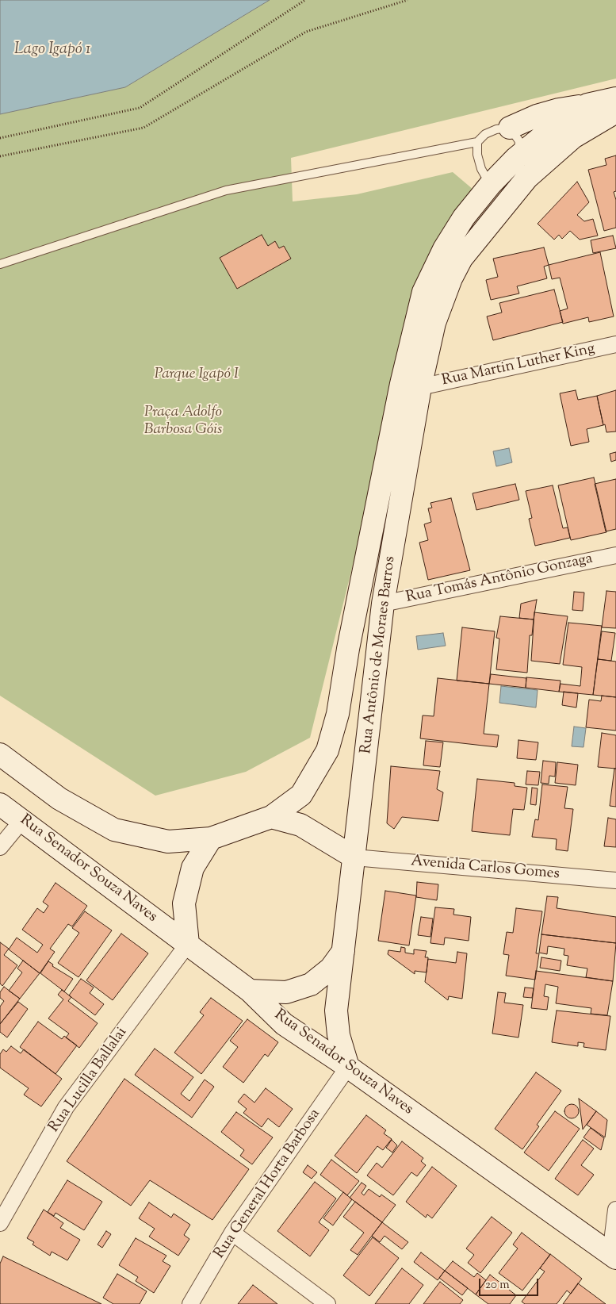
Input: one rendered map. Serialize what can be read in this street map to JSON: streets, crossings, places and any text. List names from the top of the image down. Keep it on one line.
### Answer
{"streets":{"street":["Rua Martin Luther King","Rua Tomás Antônio Gonzaga","Rua Antônio de Moraes Barros","Avenida Carlos Gomes","Rua Senador Souza Naves","Rua Lucilla Ballalai","Rua General Horta Barbosa"]},"crossings":[["Rua Martin Luther King","Rua Antônio de Moraes Barros"],["Rua Tomás Antônio Gonzaga","Rua Antônio de Moraes Barros"],["Rua Antônio de Moraes Barros","Avenida Carlos Gomes"],["Rua Antônio de Moraes Barros","Rua Senador Souza Naves"],["Rua Antônio de Moraes Barros","Rua General Horta Barbosa"],["Rua Senador Souza Naves","Rua Lucilla Ballalai"],["Rua Senador Souza Naves","Rua General Horta Barbosa"]],"water":["Lago Igapó 1"],"parks":["Parque Igapó I","Praça Adolfo Barbosa Góis"],"scale_bar":"20 m"}
